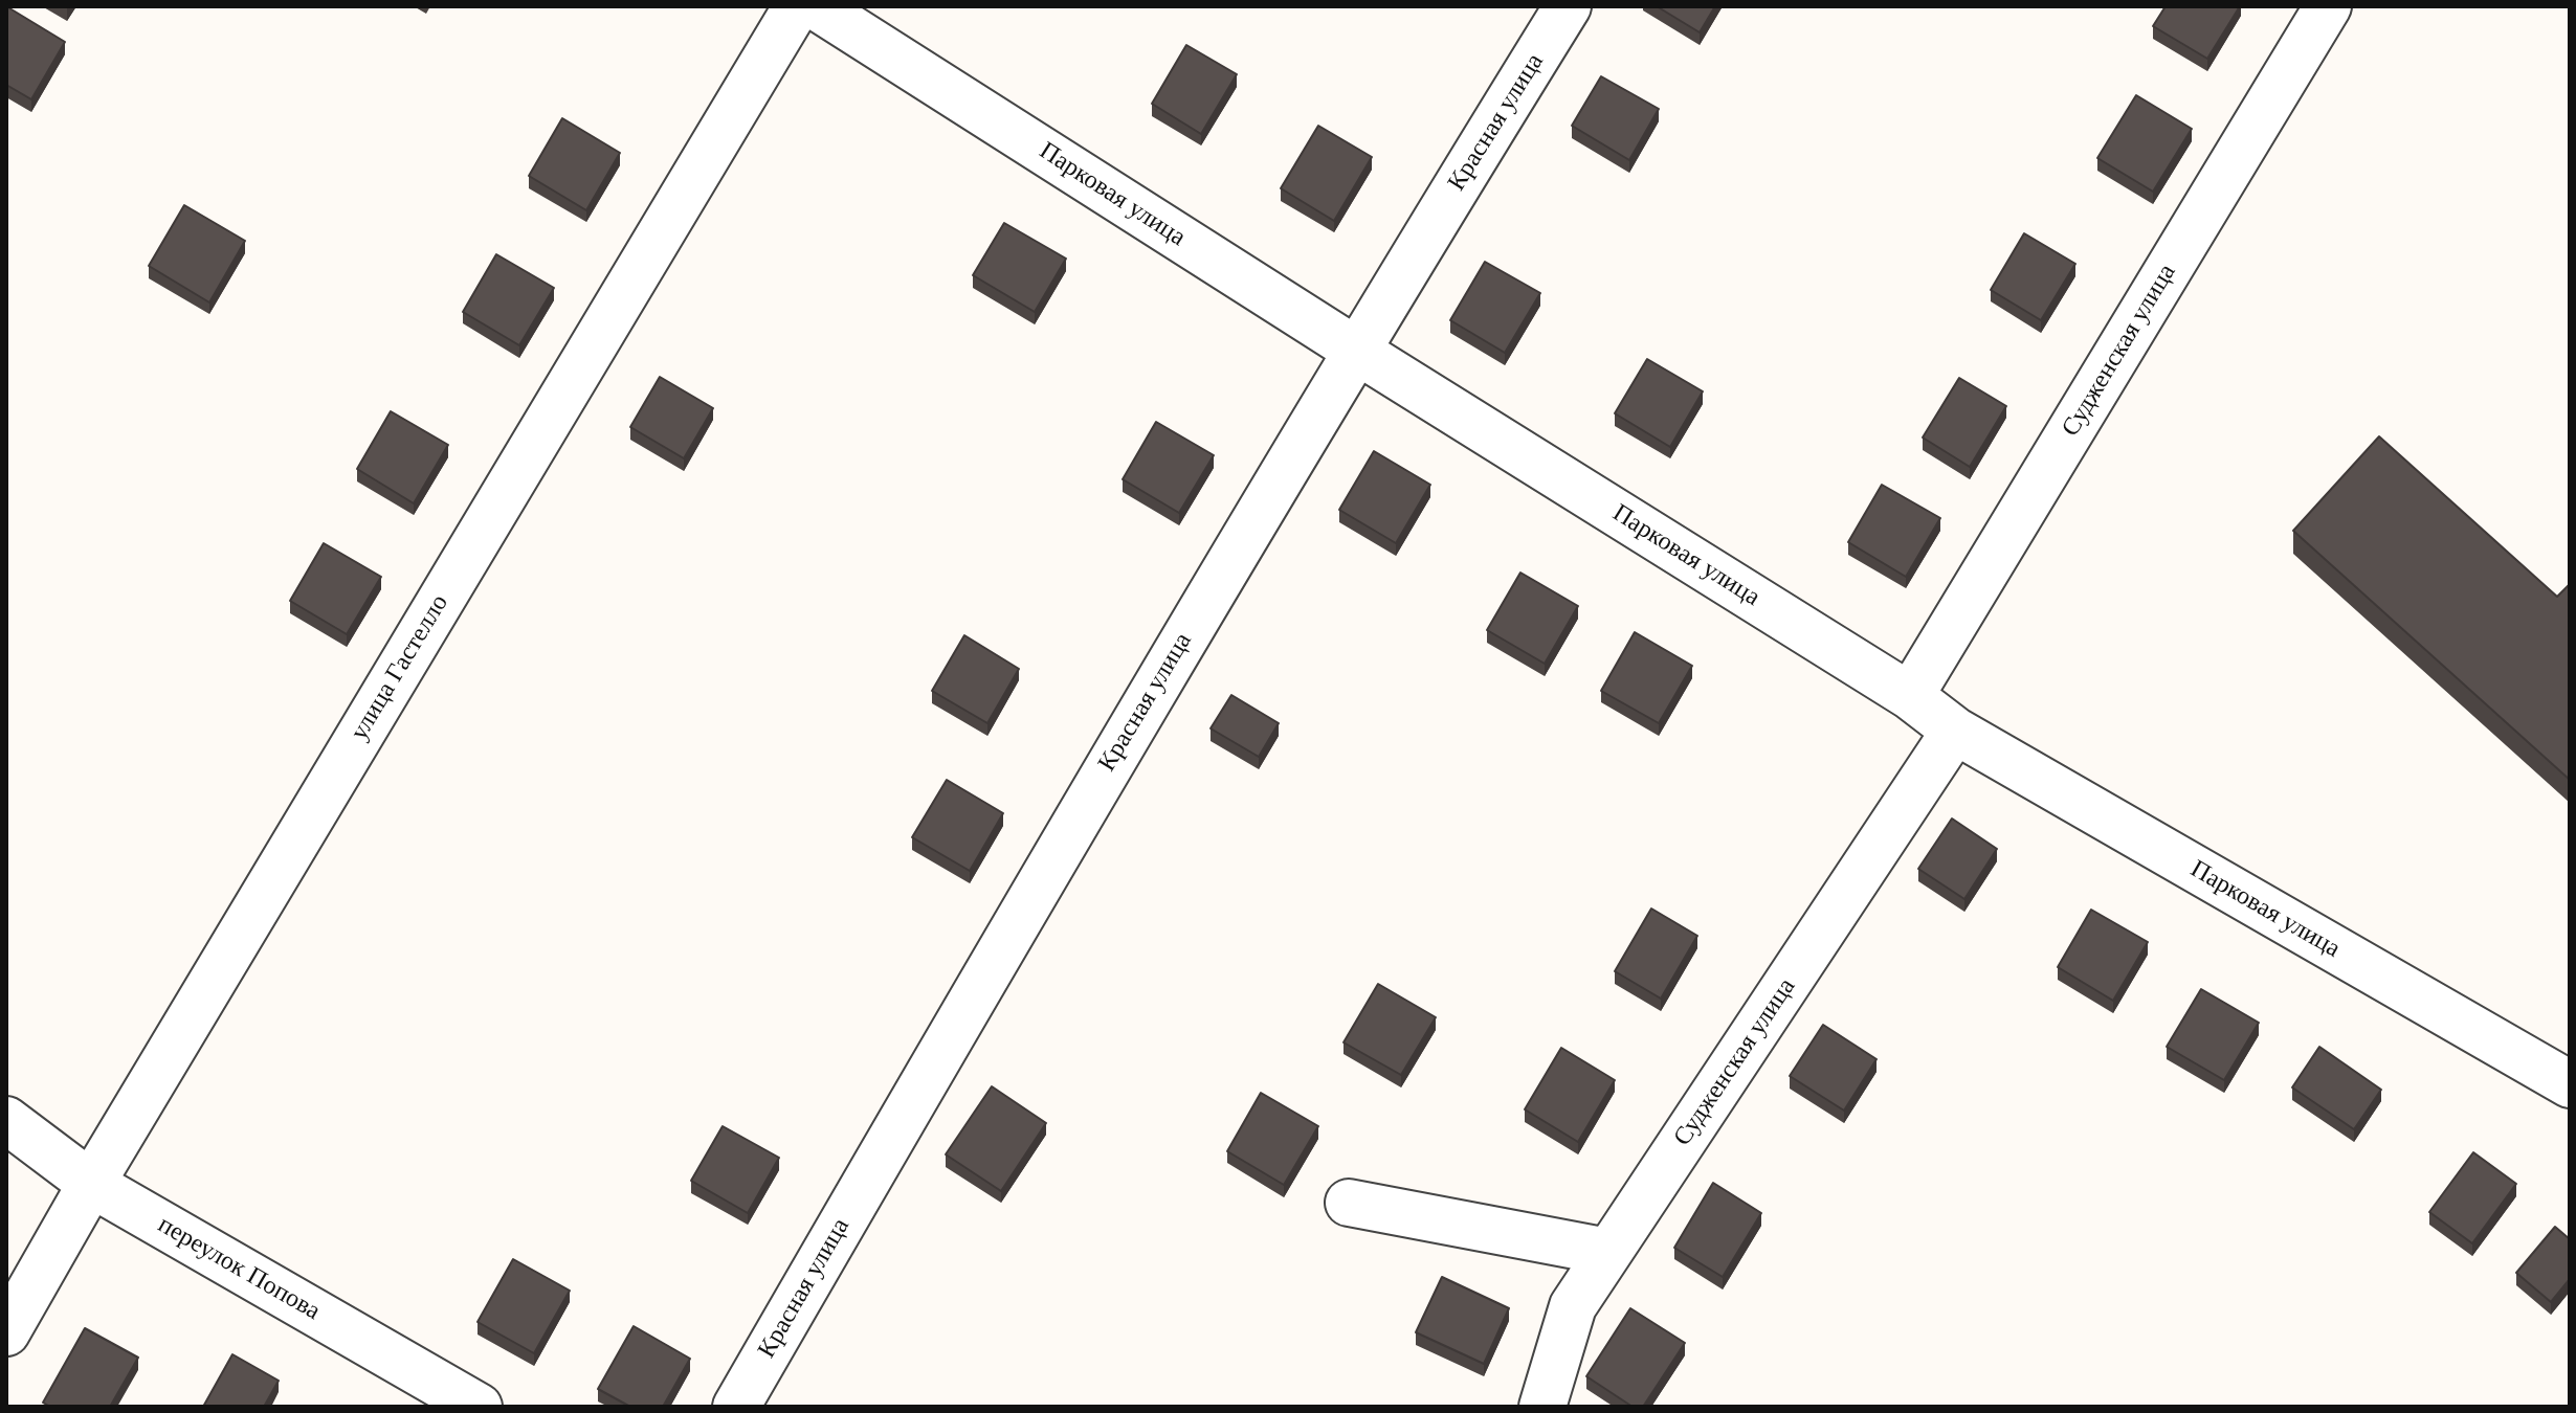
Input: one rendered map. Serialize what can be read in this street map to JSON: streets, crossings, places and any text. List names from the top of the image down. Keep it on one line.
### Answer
{"streets":{"street":["Красная улица","Парковая улица","Судженская улица","улица Гастелло","переулок Попова"]},"crossings":[["Красная улица","Парковая улица"],["Парковая улица","Судженская улица"],["улица Гастелло","переулок Попова"]]}
